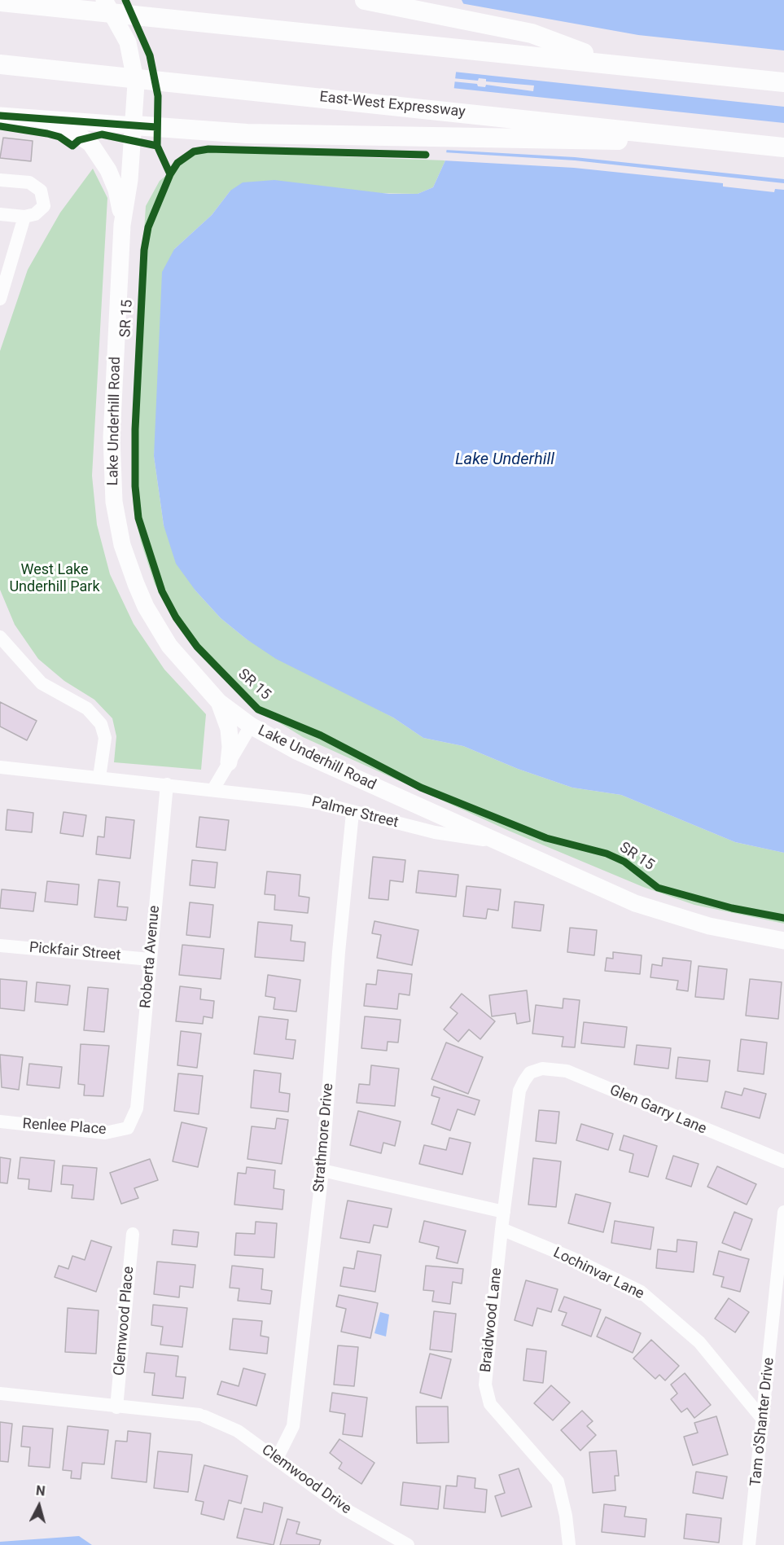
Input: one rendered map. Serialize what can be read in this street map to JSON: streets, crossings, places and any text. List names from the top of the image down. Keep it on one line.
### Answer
{"streets":{"highway":["East-West Expressway"],"main road":["SR 15","Lake Underhill Road"],"street":["Palmer Street","Pickfair Street","Roberta Avenue","Glen Garry Lane","Renlee Place","Strathmore Drive","Lochinvar Lane","Braidwood Lane","Clemwood Place","Tam o'Shanter Drive","Clemwood Drive"],"cycle path":["SR 15"]},"crossings":[["SR 15","Lake Underhill Road"],["Lake Underhill Road","Palmer Street"],["Palmer Street","Roberta Avenue"],["Palmer Street","Strathmore Drive"],["Pickfair Street","Roberta Avenue"],["Roberta Avenue","Renlee Place"],["Glen Garry Lane","Braidwood Lane"],["Strathmore Drive","Clemwood Drive"],["Lochinvar Lane","Braidwood Lane"],["Lochinvar Lane","Tam o'Shanter Drive"],["Clemwood Place","Clemwood Drive"]],"water":["Lake Underhill"],"parks":["West Lake Underhill Park"],"north":"top"}
